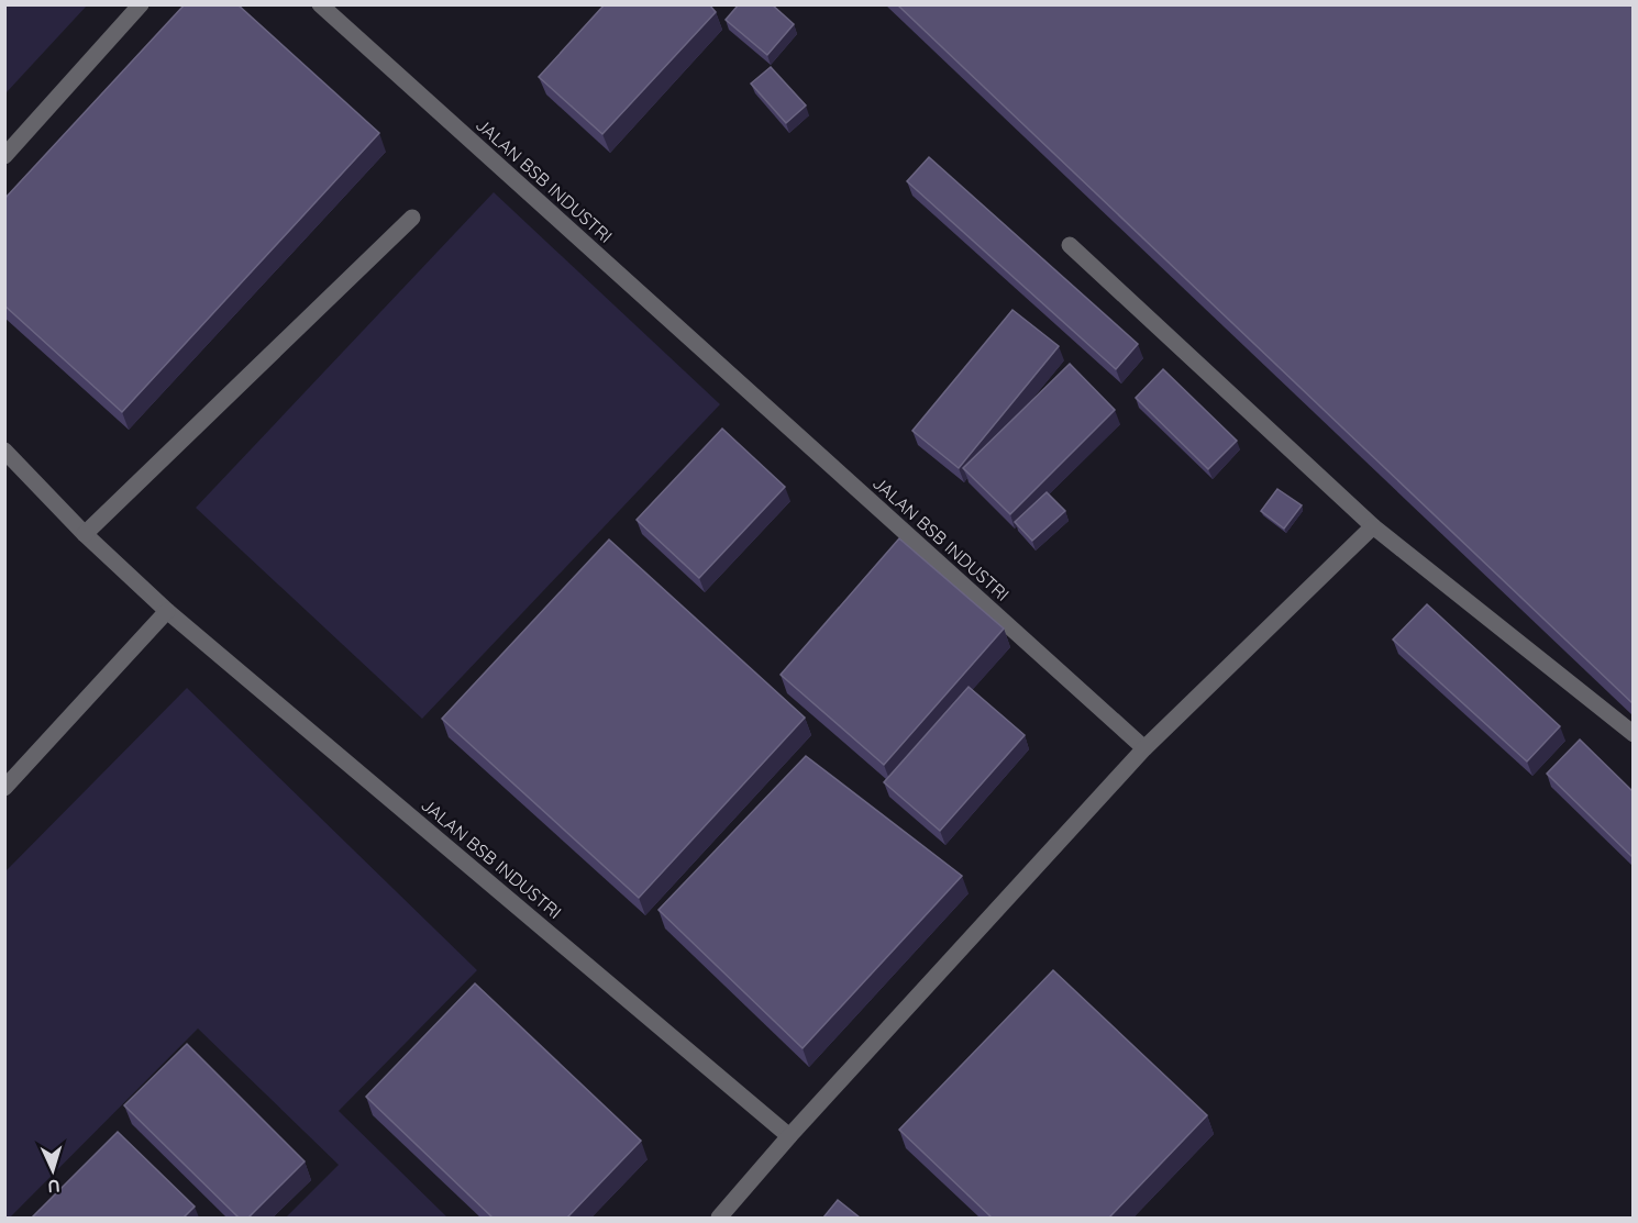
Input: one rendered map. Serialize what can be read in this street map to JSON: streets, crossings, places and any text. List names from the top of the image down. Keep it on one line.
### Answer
{"streets":{"lane":["JALAN BSB INDUSTRI"]},"north":"bottom"}
